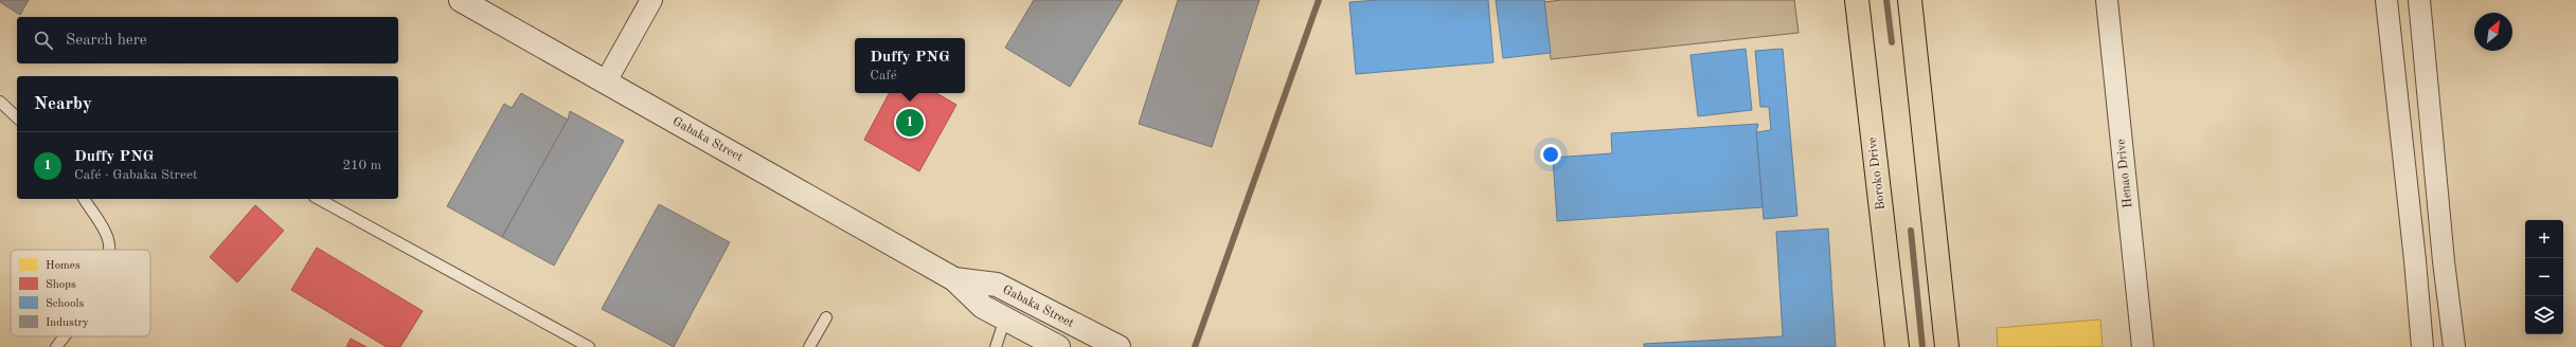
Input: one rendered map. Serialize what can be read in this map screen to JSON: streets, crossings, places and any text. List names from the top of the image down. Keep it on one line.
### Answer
{"streets":{"main road":["Boroko Drive"],"street":["Gabaka Street","Henao Drive"]},"legend":["Homes","Shops","Schools","Industry"],"north":"top right","page":{"search":"Search here","popup":["Duffy PNG","Café"],"heading":"Nearby","pins":"1","list":[{"mark":"1","name":"Duffy PNG","note":"Café · Gabaka Street","value":"210 m"}],"map_buttons":["+","−"]}}
